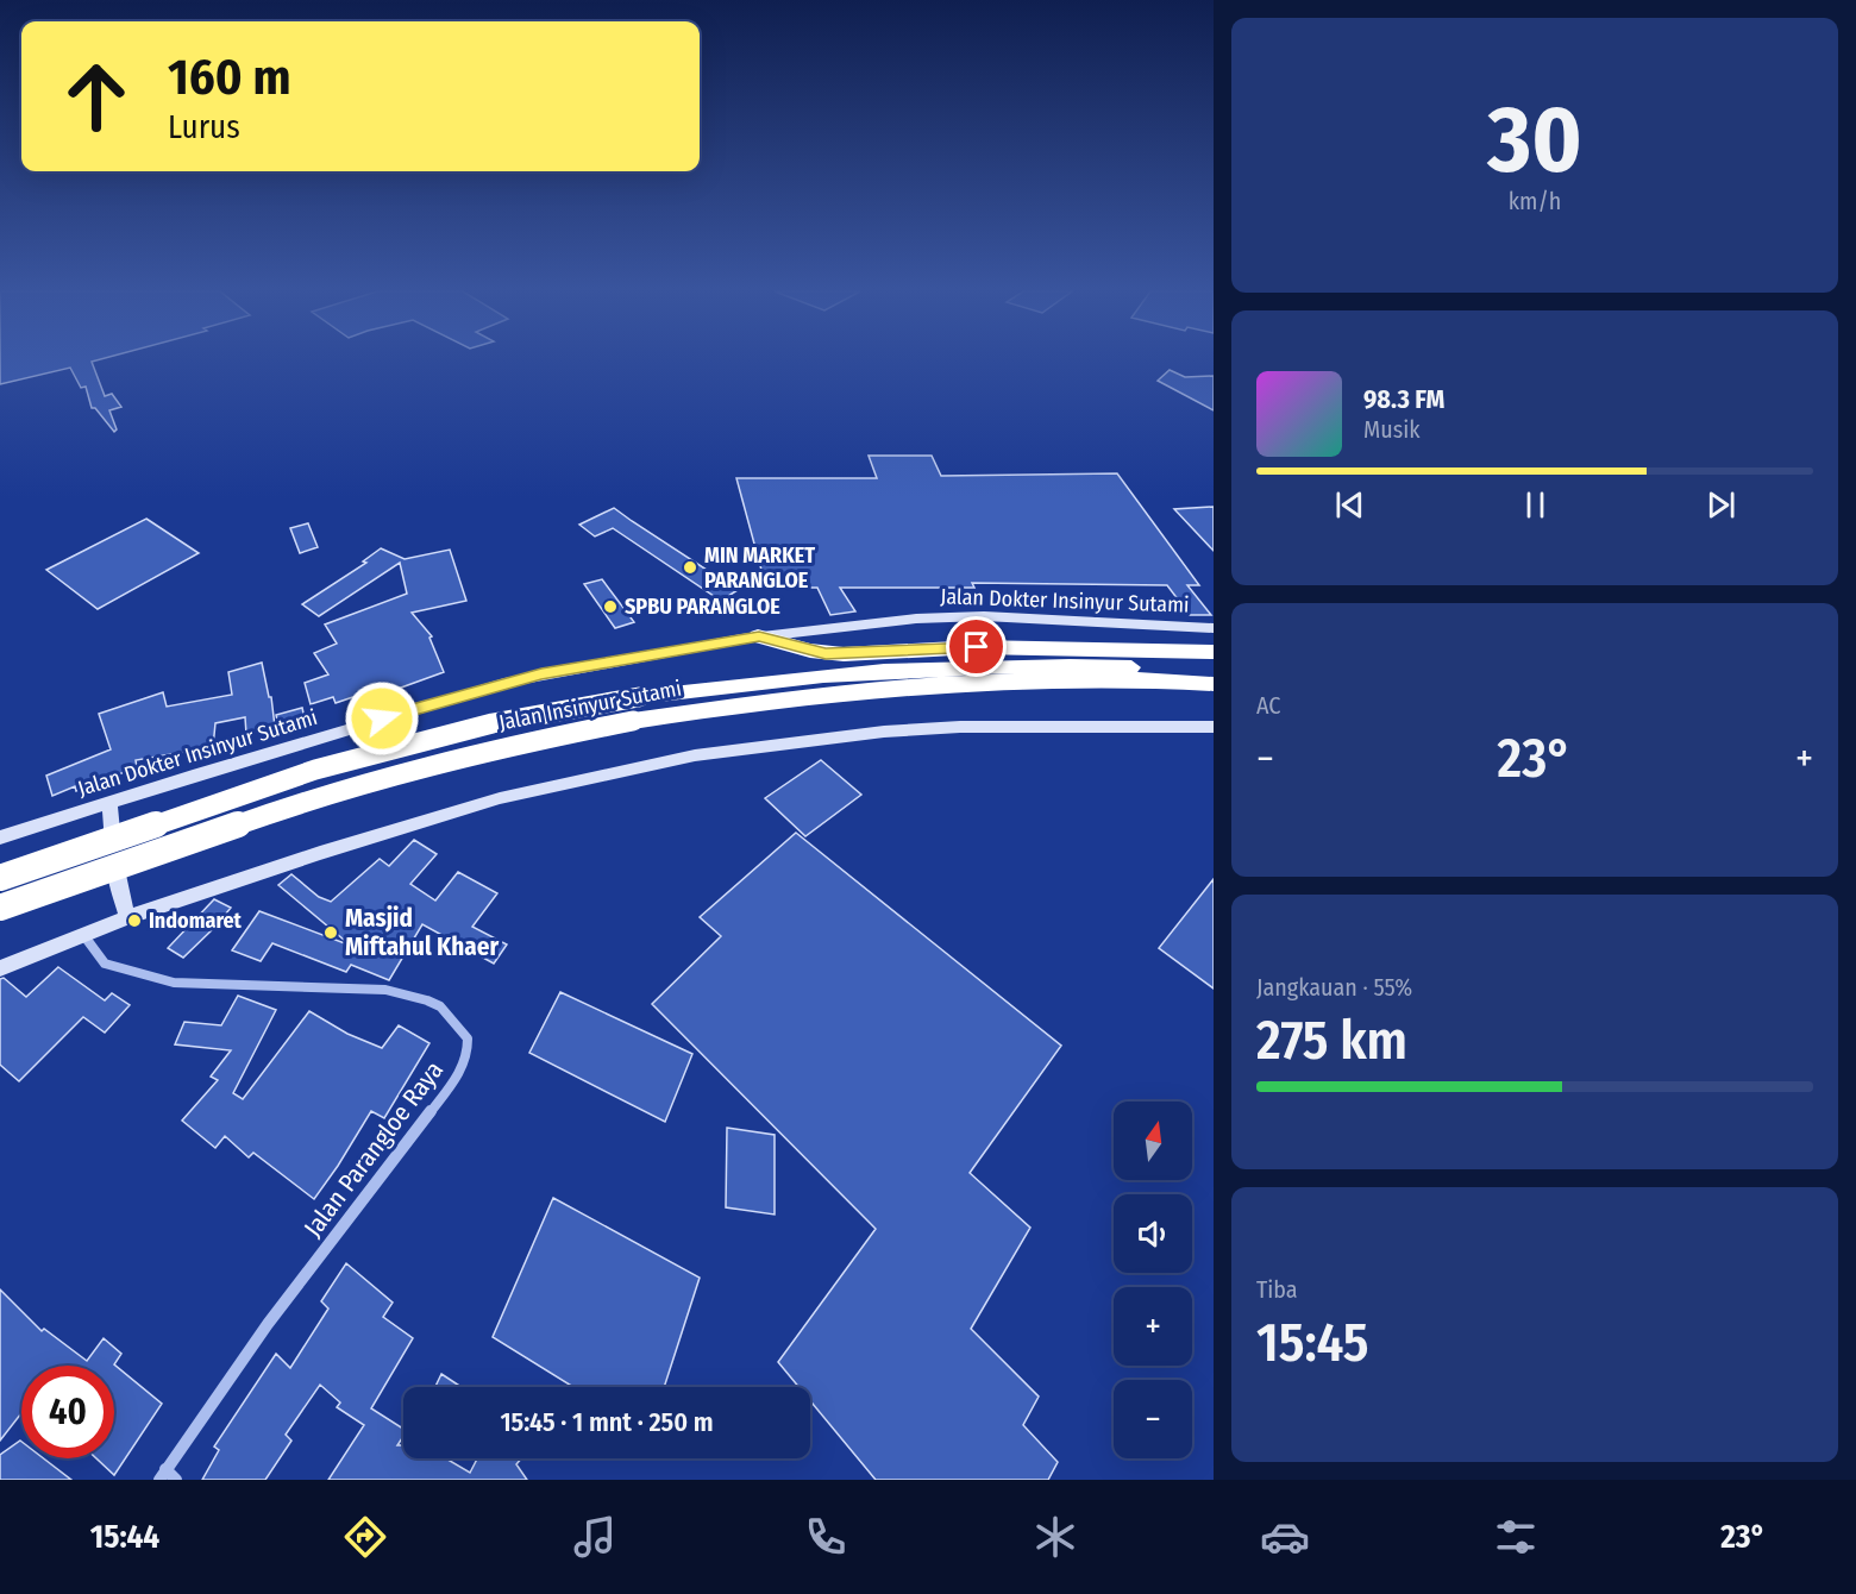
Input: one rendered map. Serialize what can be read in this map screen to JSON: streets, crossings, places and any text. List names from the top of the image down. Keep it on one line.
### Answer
{"streets":{"highway":["Jalan Insinyur Sutami"],"street":["Jalan Dokter Insinyur Sutami","Jalan Parangloe Raya"]},"places":["MIN MARKET PARANGLOE","SPBU PARANGLOE","Indomaret","Masjid Miftahul Khaer"],"north":"top","page":{"tile":[["30","km/h"],"AC",["Jangkauan · 55%","275 km"],["Tiba","15:45"]],"turn":["160 m","Lurus"],"song":["98.3 FM","Musik"],"heat":["−","23°","+"],"map_buttons":["+","−"],"limit":"40","trip":"15:45 · 1 mnt · 250 m","tabs":["15:44","23°"]}}
